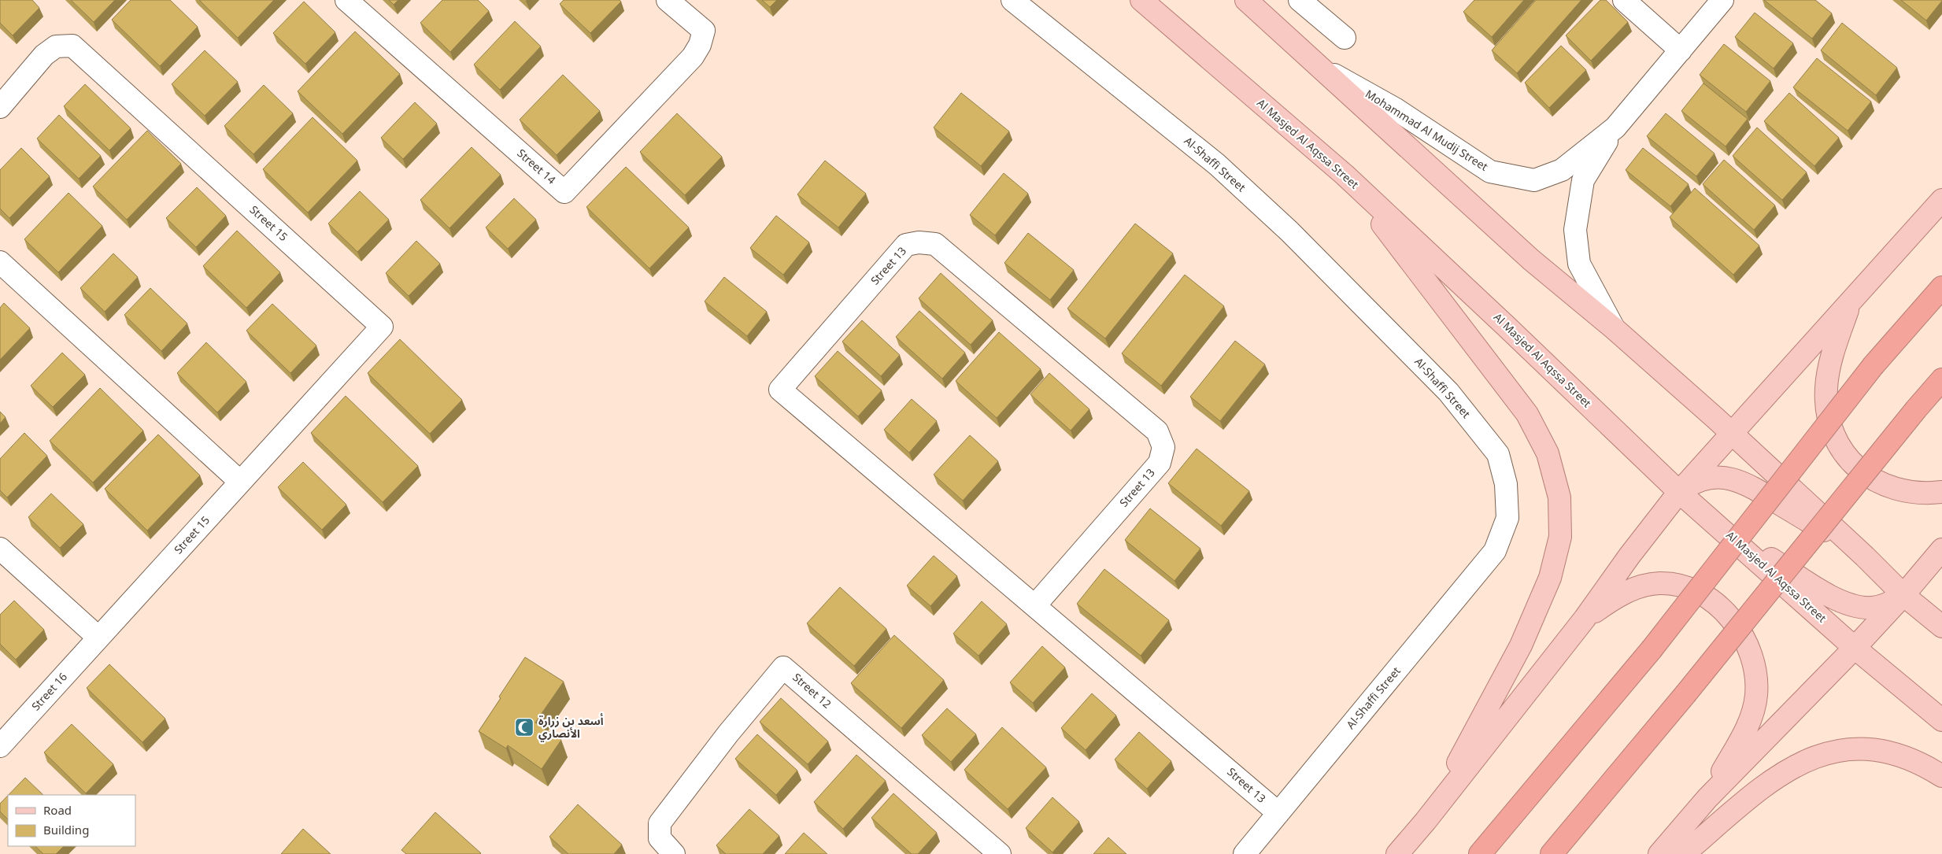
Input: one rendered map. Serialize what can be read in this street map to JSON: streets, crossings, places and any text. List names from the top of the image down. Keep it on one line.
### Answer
{"streets":{"main road":["Al Masjed Al Aqssa Street"],"street":["Mohammad Al Mudij Street","Al-Shaffi Street","Street 14","Street 15","Street 13","Street 12","Street 16"]},"crossings":[["Al-Shaffi Street","Street 13"],["Street 15","Street 16"]],"places":{"mosque":["أسعد بن زرارة الأنصاري"]},"legend":["Road","Building"]}
